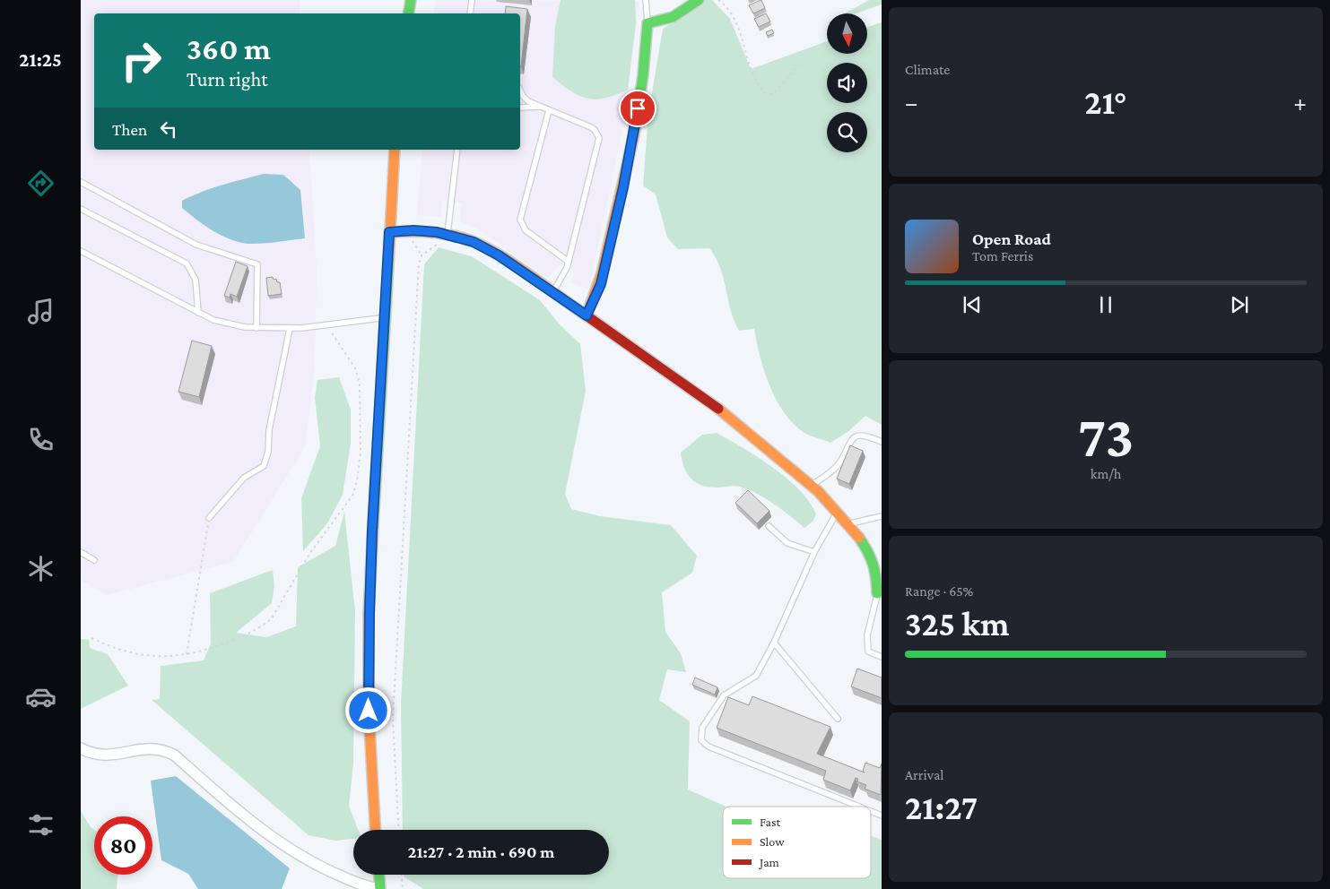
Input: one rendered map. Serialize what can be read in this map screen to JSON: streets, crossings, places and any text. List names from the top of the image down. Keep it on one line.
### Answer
{"legend":["Fast","Slow","Jam"],"north":"bottom","page":{"tabs":"21:25","tile":["Climate",["73","km/h"],["Range · 65%","325 km"],["Arrival","21:27"]],"turn":["360 m","Turn right"],"heat":["−","21°","+"],"then":"Then","song":["Open Road","Tom Ferris"],"limit":"80","trip":"21:27 · 2 min · 690 m"}}
